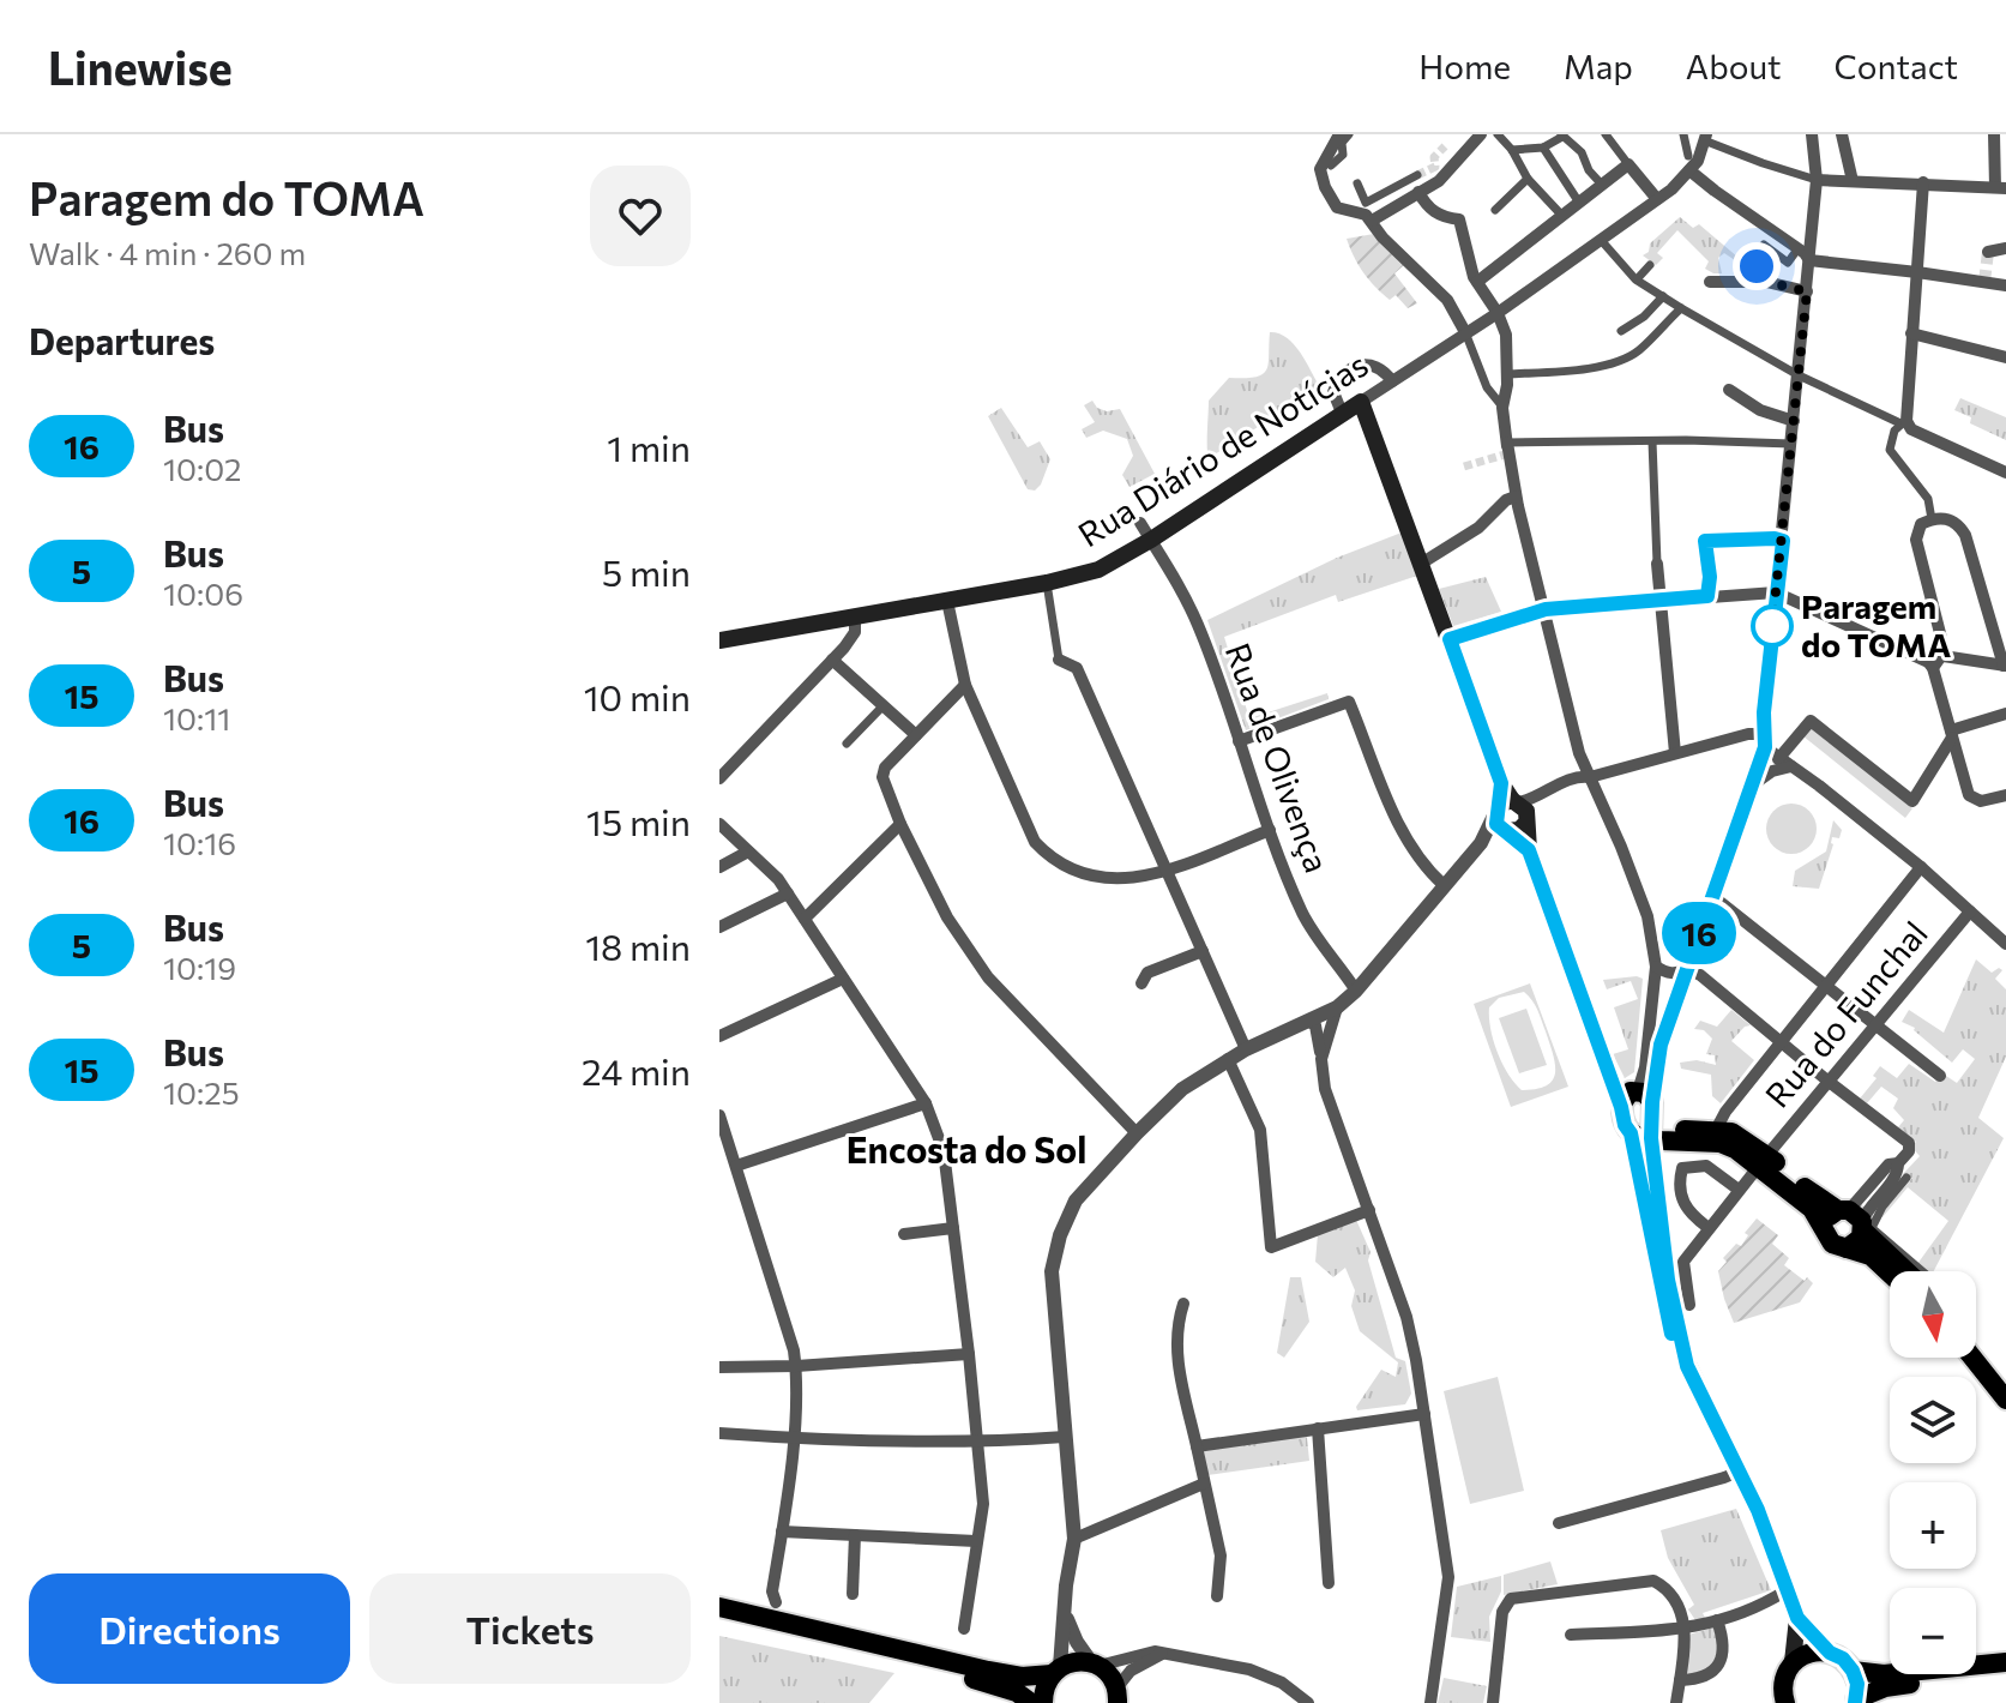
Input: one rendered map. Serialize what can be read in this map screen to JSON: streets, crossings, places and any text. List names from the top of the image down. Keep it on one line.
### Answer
{"streets":{"main road":["Rua Diário de Notícias"],"street":["Rua de Olivença","Rua do Funchal"]},"crossings":[["Rua Diário de Notícias","Rua de Olivença"]],"districts":["Encosta do Sol"],"places":["Paragem do TOMA"],"lines":["bus line 16"],"north":"bottom","page":{"header":"Linewise","nav":["Home","Map","About","Contact"],"heading":[["Paragem do TOMA","Walk · 4 min · 260 m"],"Departures"],"on_map":"16","list":[{"mark":"16","name":"Bus","note":"10:02","value":"1 min"},{"mark":"5","name":"Bus","note":"10:06","value":"5 min"},{"mark":"15","name":"Bus","note":"10:11","value":"10 min"},{"mark":"16","name":"Bus","note":"10:16","value":"15 min"},{"mark":"5","name":"Bus","note":"10:19","value":"18 min"},{"mark":"15","name":"Bus","note":"10:25","value":"24 min"}],"map_buttons":["+","−"],"buttons":["Directions","Tickets"]}}
